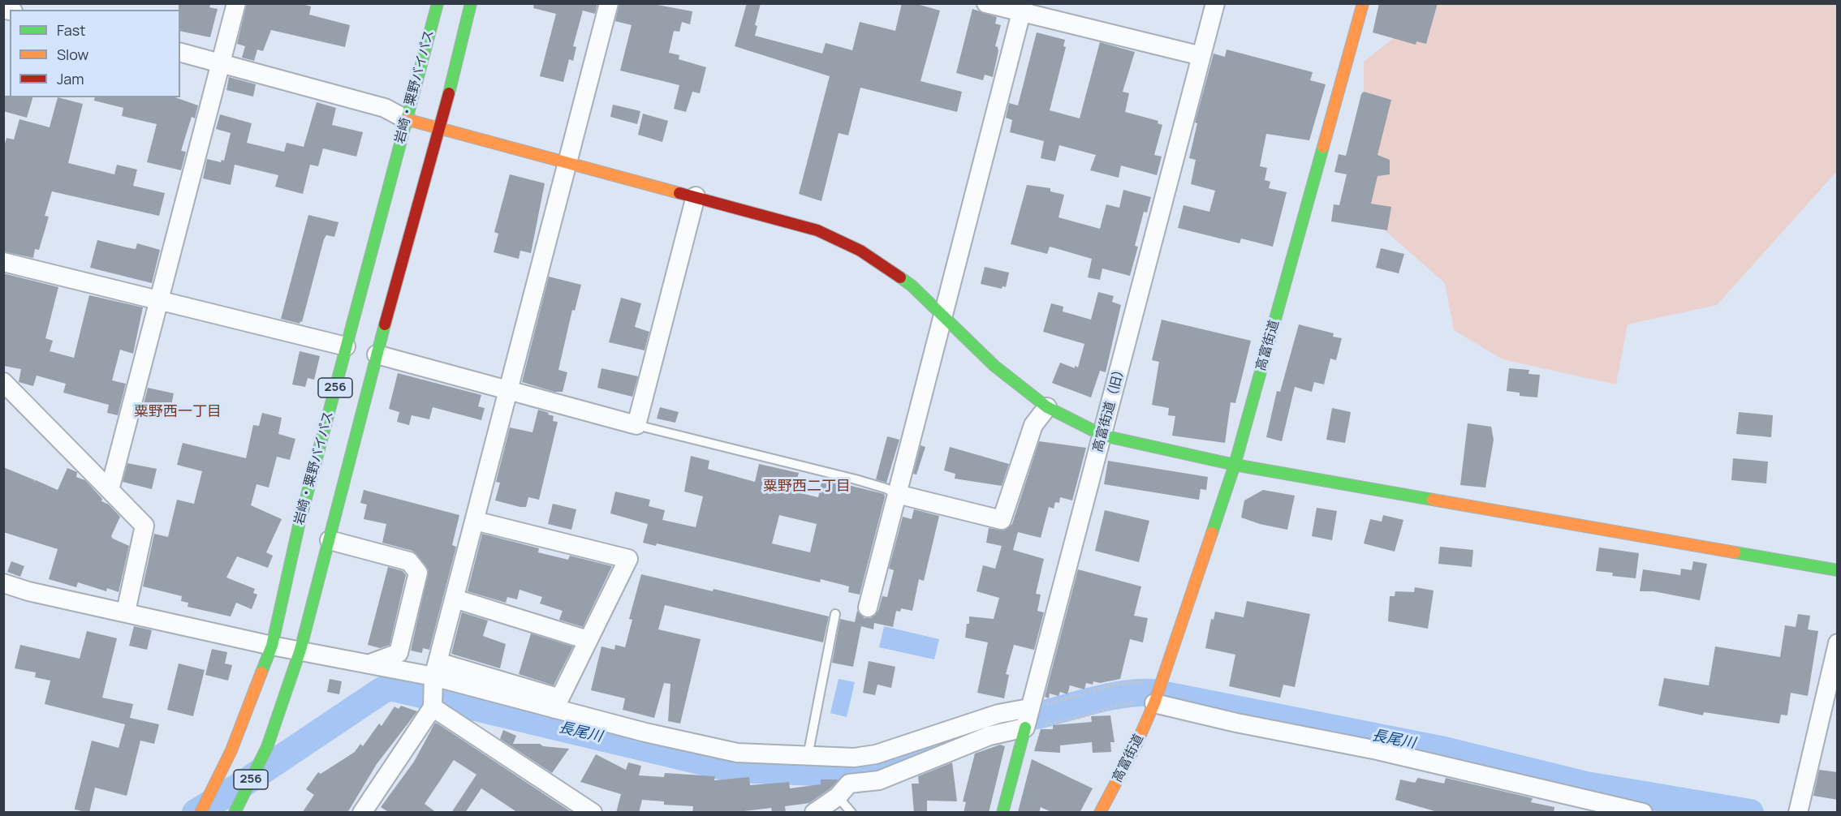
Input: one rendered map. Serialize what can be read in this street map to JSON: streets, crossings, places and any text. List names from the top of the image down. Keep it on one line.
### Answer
{"streets":{"main road":["岩崎・粟野バイパス","高富街道","256","高富街道（旧）"]},"districts":["粟野西一丁目","粟野西二丁目"],"water":["長尾川"],"legend":["Fast","Slow","Jam"]}
